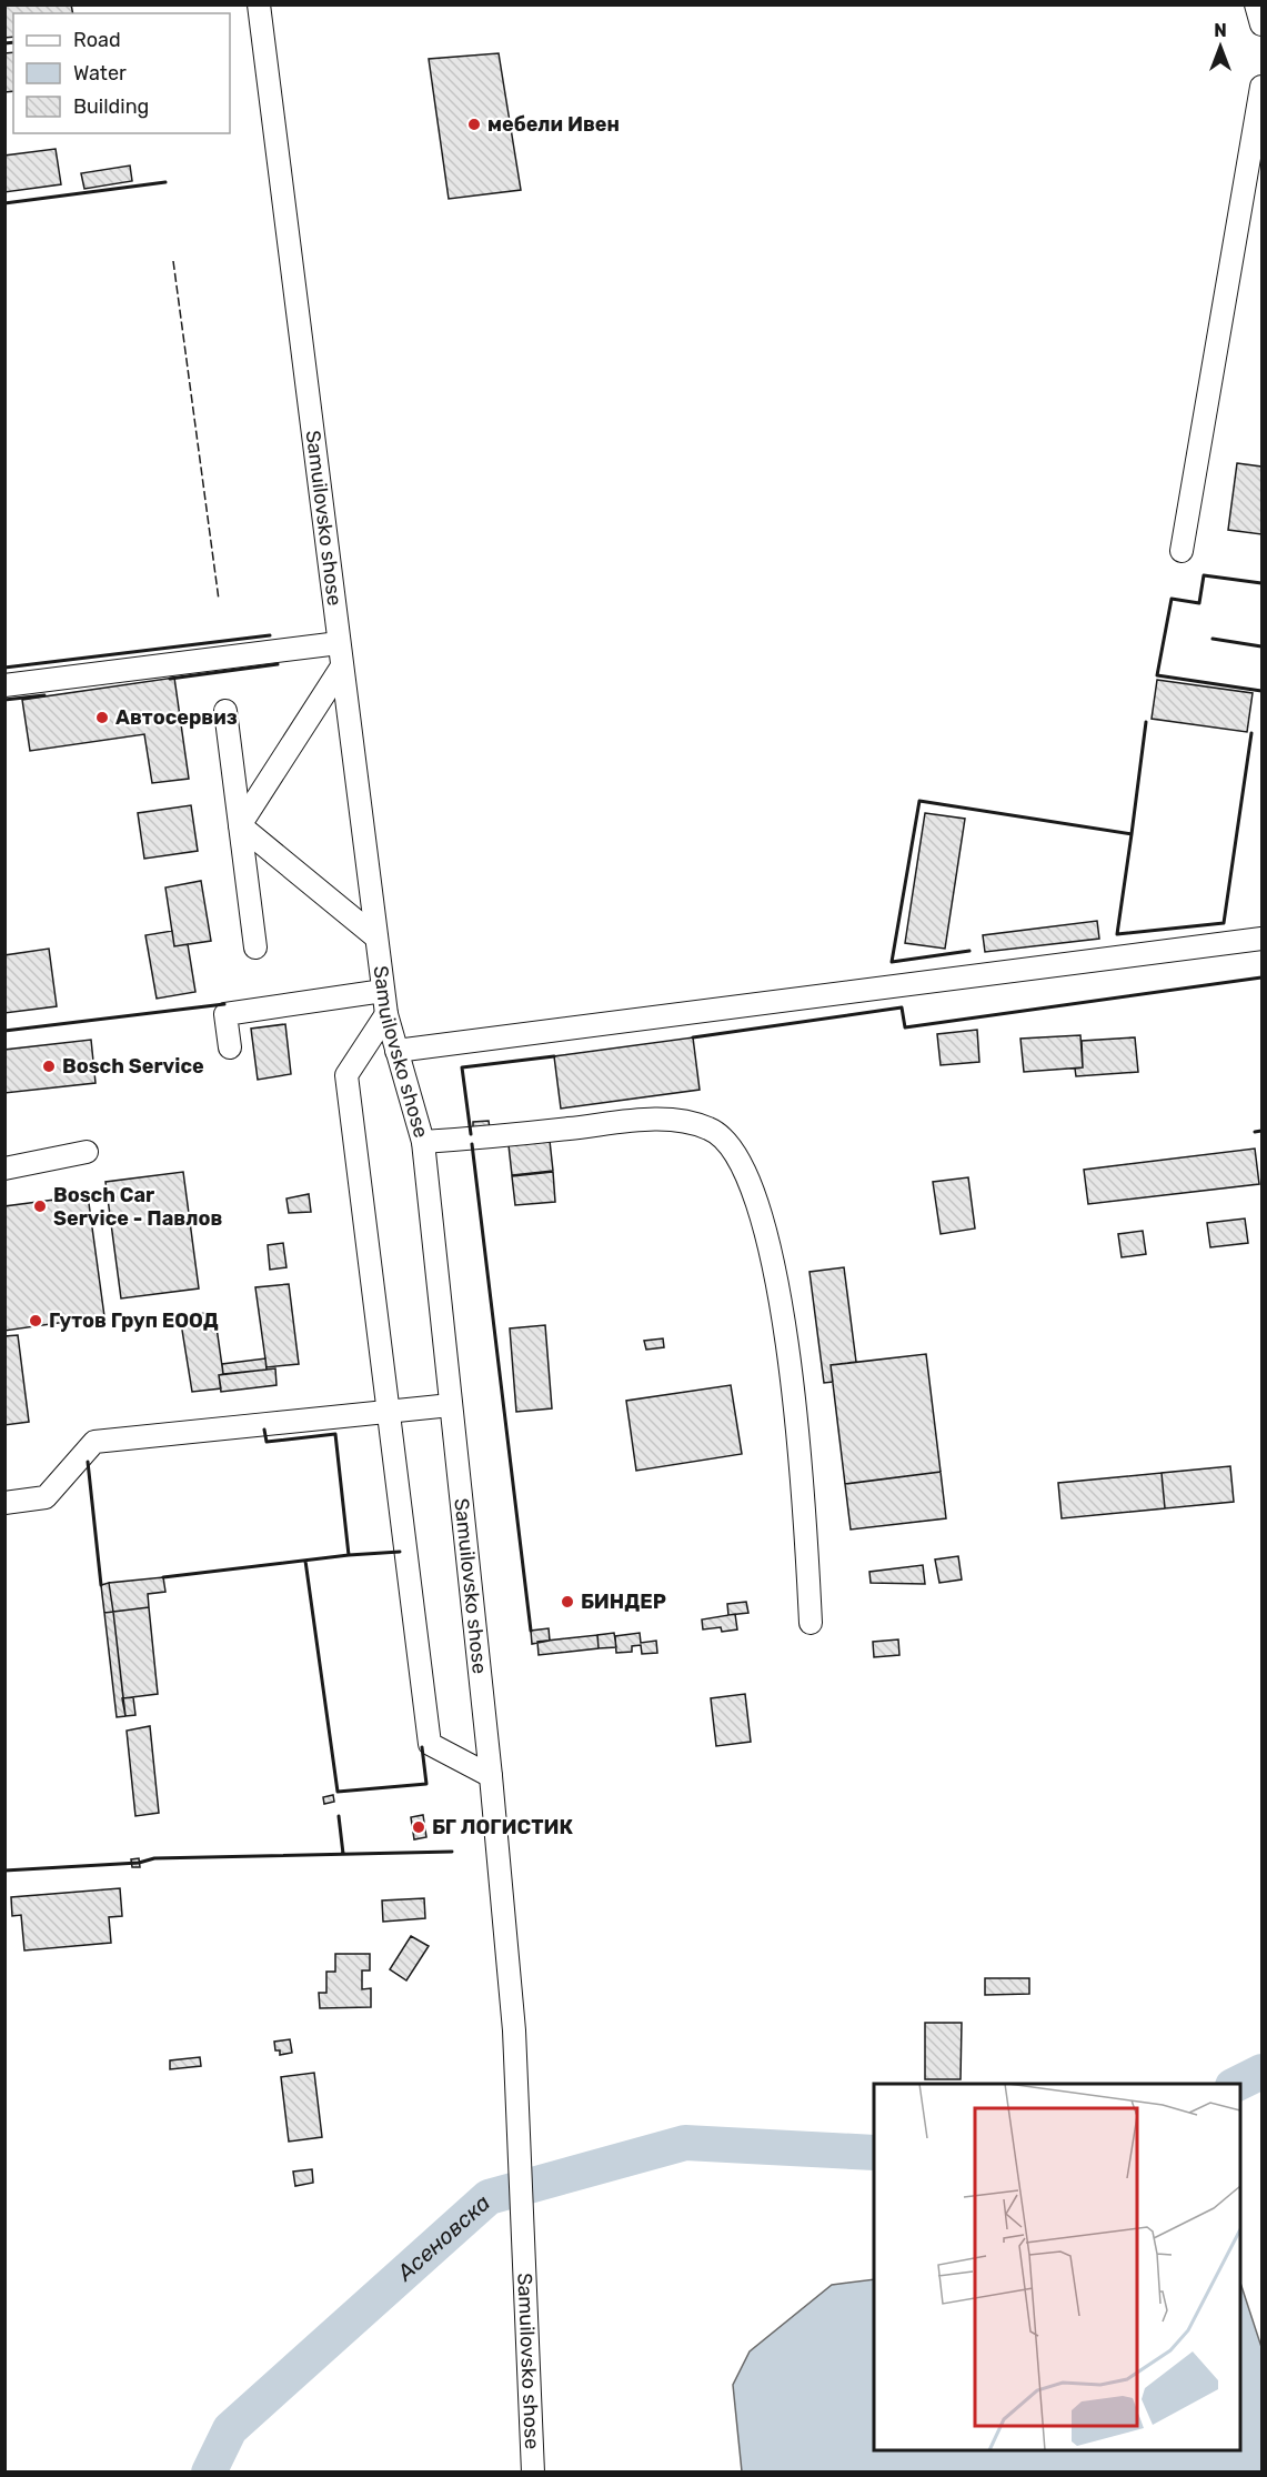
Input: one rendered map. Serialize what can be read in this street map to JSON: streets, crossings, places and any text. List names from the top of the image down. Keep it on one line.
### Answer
{"streets":{"street":["Samuilovsko shose"]},"water":["Асеновска"],"places":["мебели Ивен","Автосервиз","Bosch Service","Bosch Car Service - Павлов","Гутов Груп ЕООД","БИНДЕР","БГ ЛОГИСТИК"],"legend":["Road","Water","Building"],"north":"top"}
